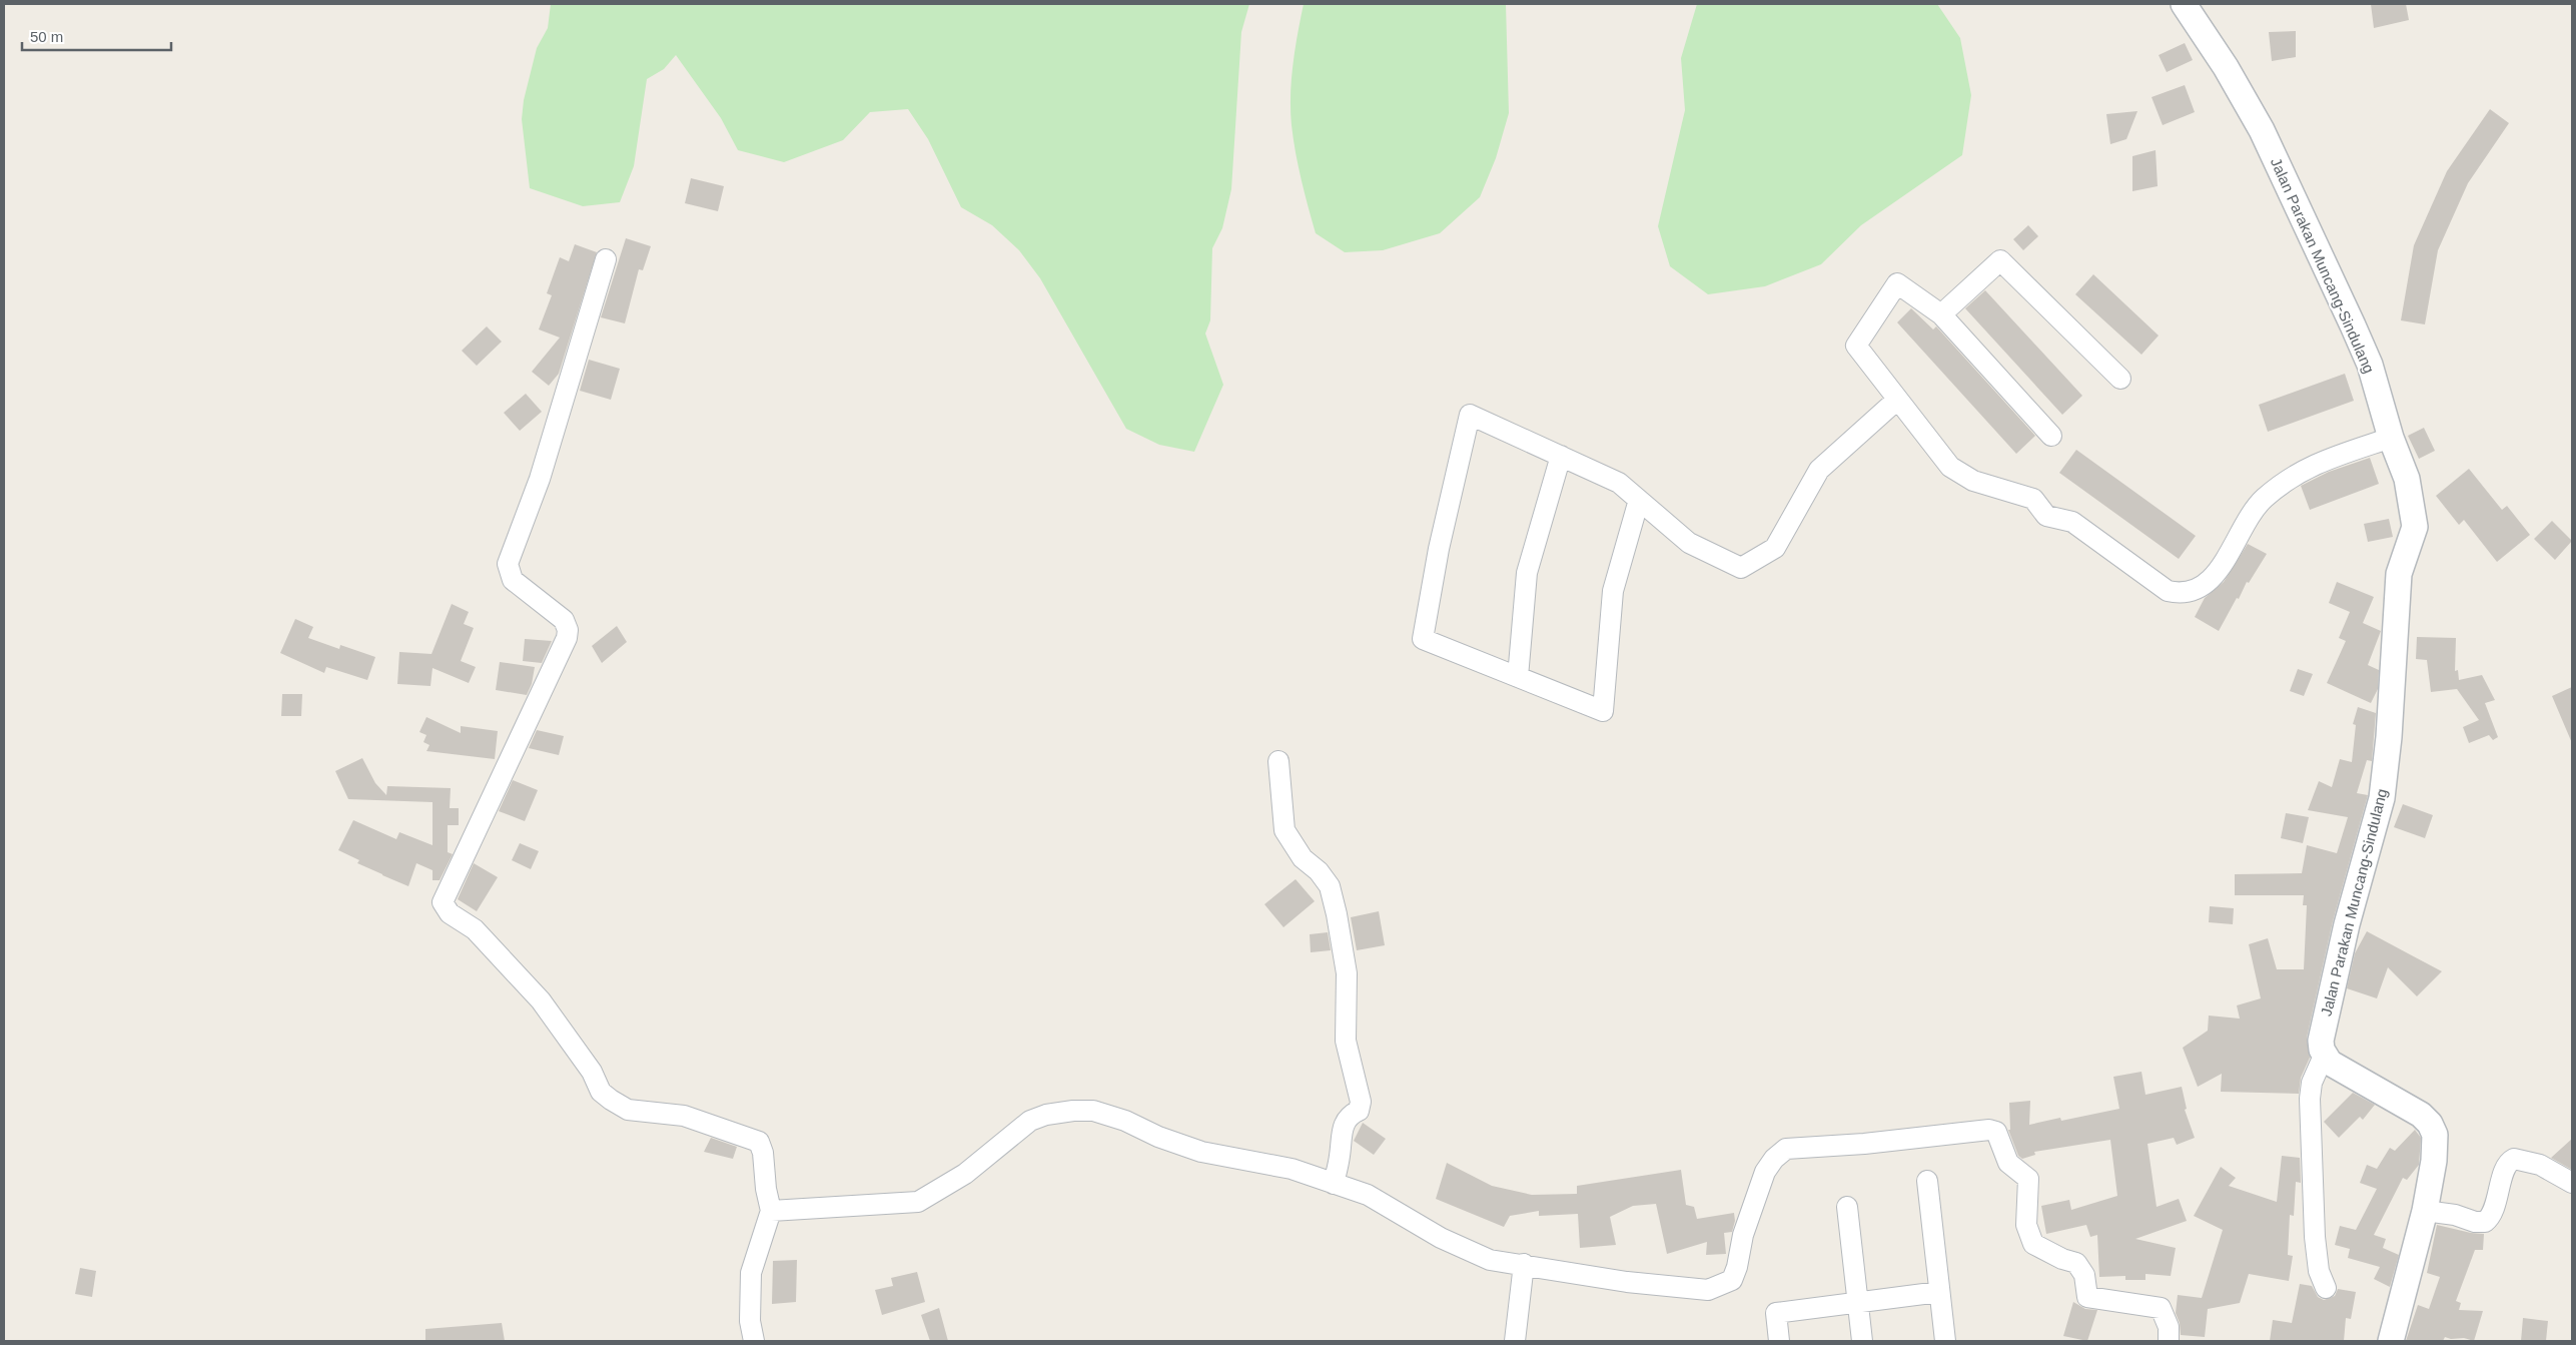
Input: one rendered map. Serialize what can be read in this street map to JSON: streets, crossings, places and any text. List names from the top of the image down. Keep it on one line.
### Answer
{"streets":{"street":["Jalan Parakan Muncang-Sindulang"]},"scale_bar":"50 m"}
